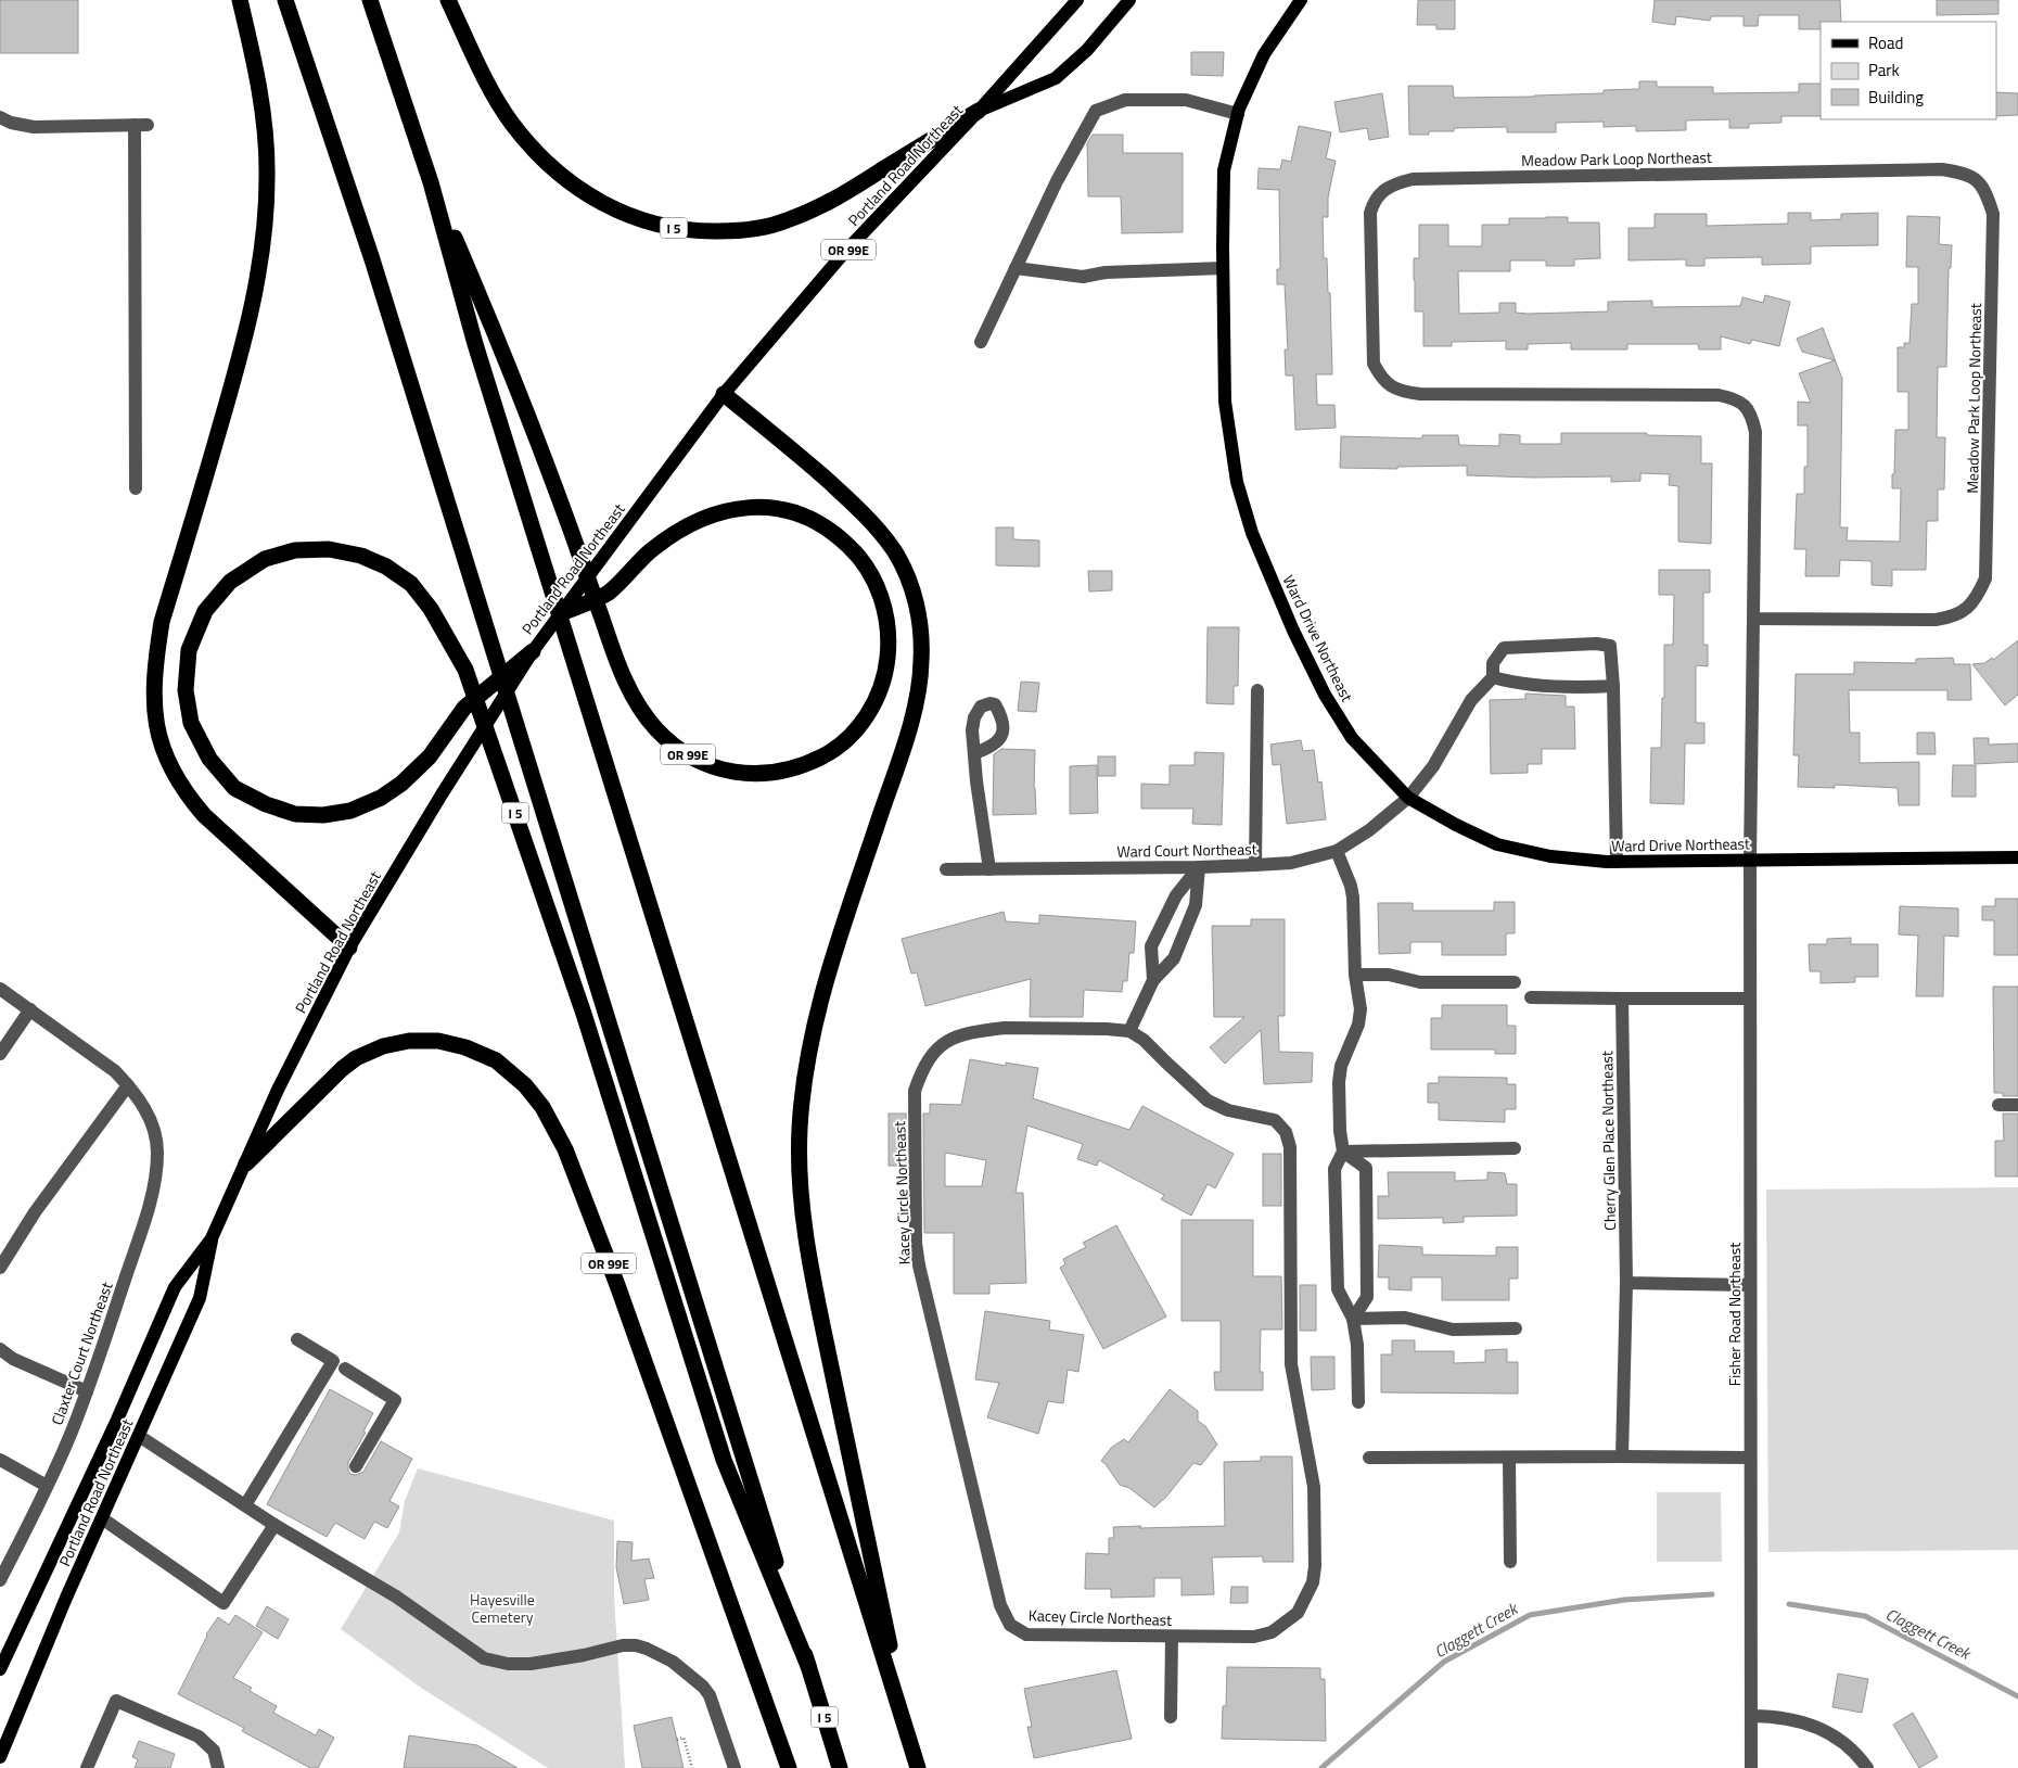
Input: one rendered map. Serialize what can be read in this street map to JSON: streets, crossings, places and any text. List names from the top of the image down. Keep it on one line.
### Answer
{"streets":{"highway":["I 5","OR 99E"],"main road":["Portland Road Northeast","Ward Drive Northeast"],"street":["Meadow Park Loop Northeast","Ward Court Northeast","Cherry Glen Place Northeast","Kacey Circle Northeast","Fisher Road Northeast","Claxter Court Northeast"]},"crossings":[["Meadow Park Loop Northeast","Ward Drive Northeast"],["Meadow Park Loop Northeast","Fisher Road Northeast"],["Portland Road Northeast","I 5"],["Portland Road Northeast","OR 99E"],["Ward Drive Northeast","Ward Court Northeast"],["Ward Drive Northeast","Fisher Road Northeast"]],"water":["Claggett Creek"],"parks":["Hayesville Cemetery"],"legend":["Road","Park","Building"]}
